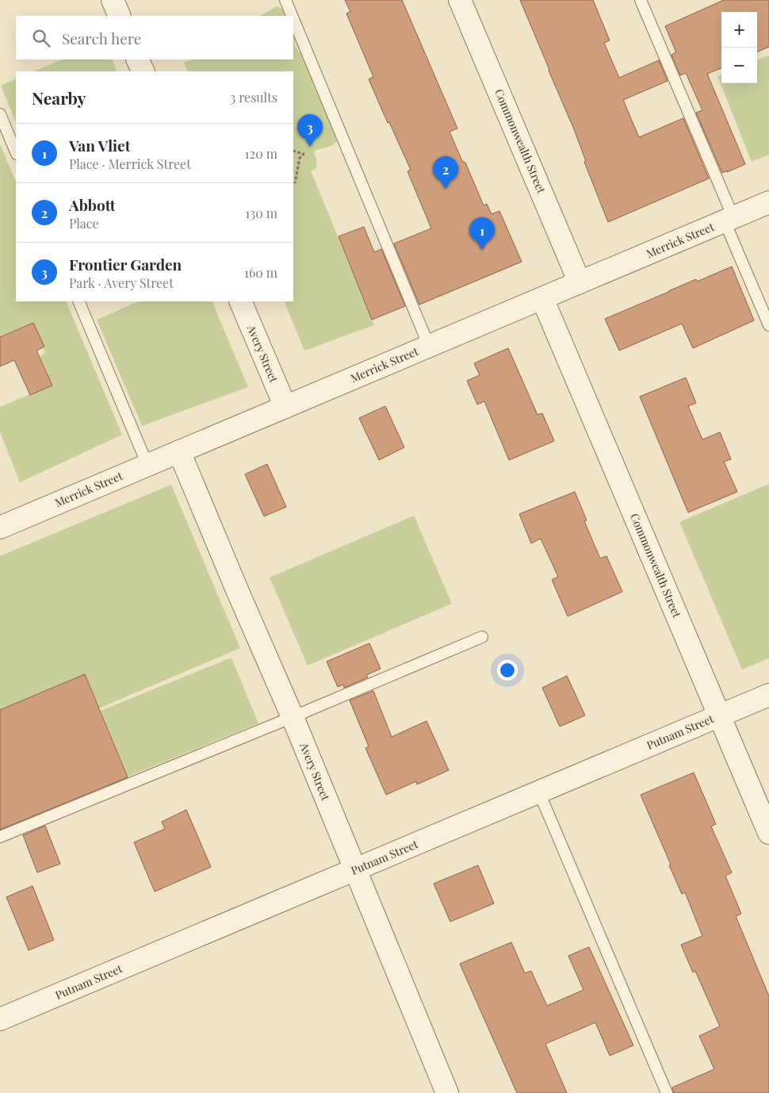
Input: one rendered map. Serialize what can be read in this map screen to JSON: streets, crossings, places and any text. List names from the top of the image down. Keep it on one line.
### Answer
{"streets":{"street":["Commonwealth Street","Merrick Street","Avery Street","Putnam Street"]},"crossings":[["Commonwealth Street","Merrick Street"],["Commonwealth Street","Putnam Street"],["Merrick Street","Avery Street"],["Avery Street","Putnam Street"]],"page":{"map_buttons":["+","−"],"search":"Search here","heading":["Nearby","3 results"],"pins":["3","2","1"],"list":[{"mark":"1","name":"Van Vliet","note":"Place · Merrick Street","value":"120 m"},{"mark":"2","name":"Abbott","note":"Place","value":"130 m"},{"mark":"3","name":"Frontier Garden","note":"Park · Avery Street","value":"160 m"}]}}
